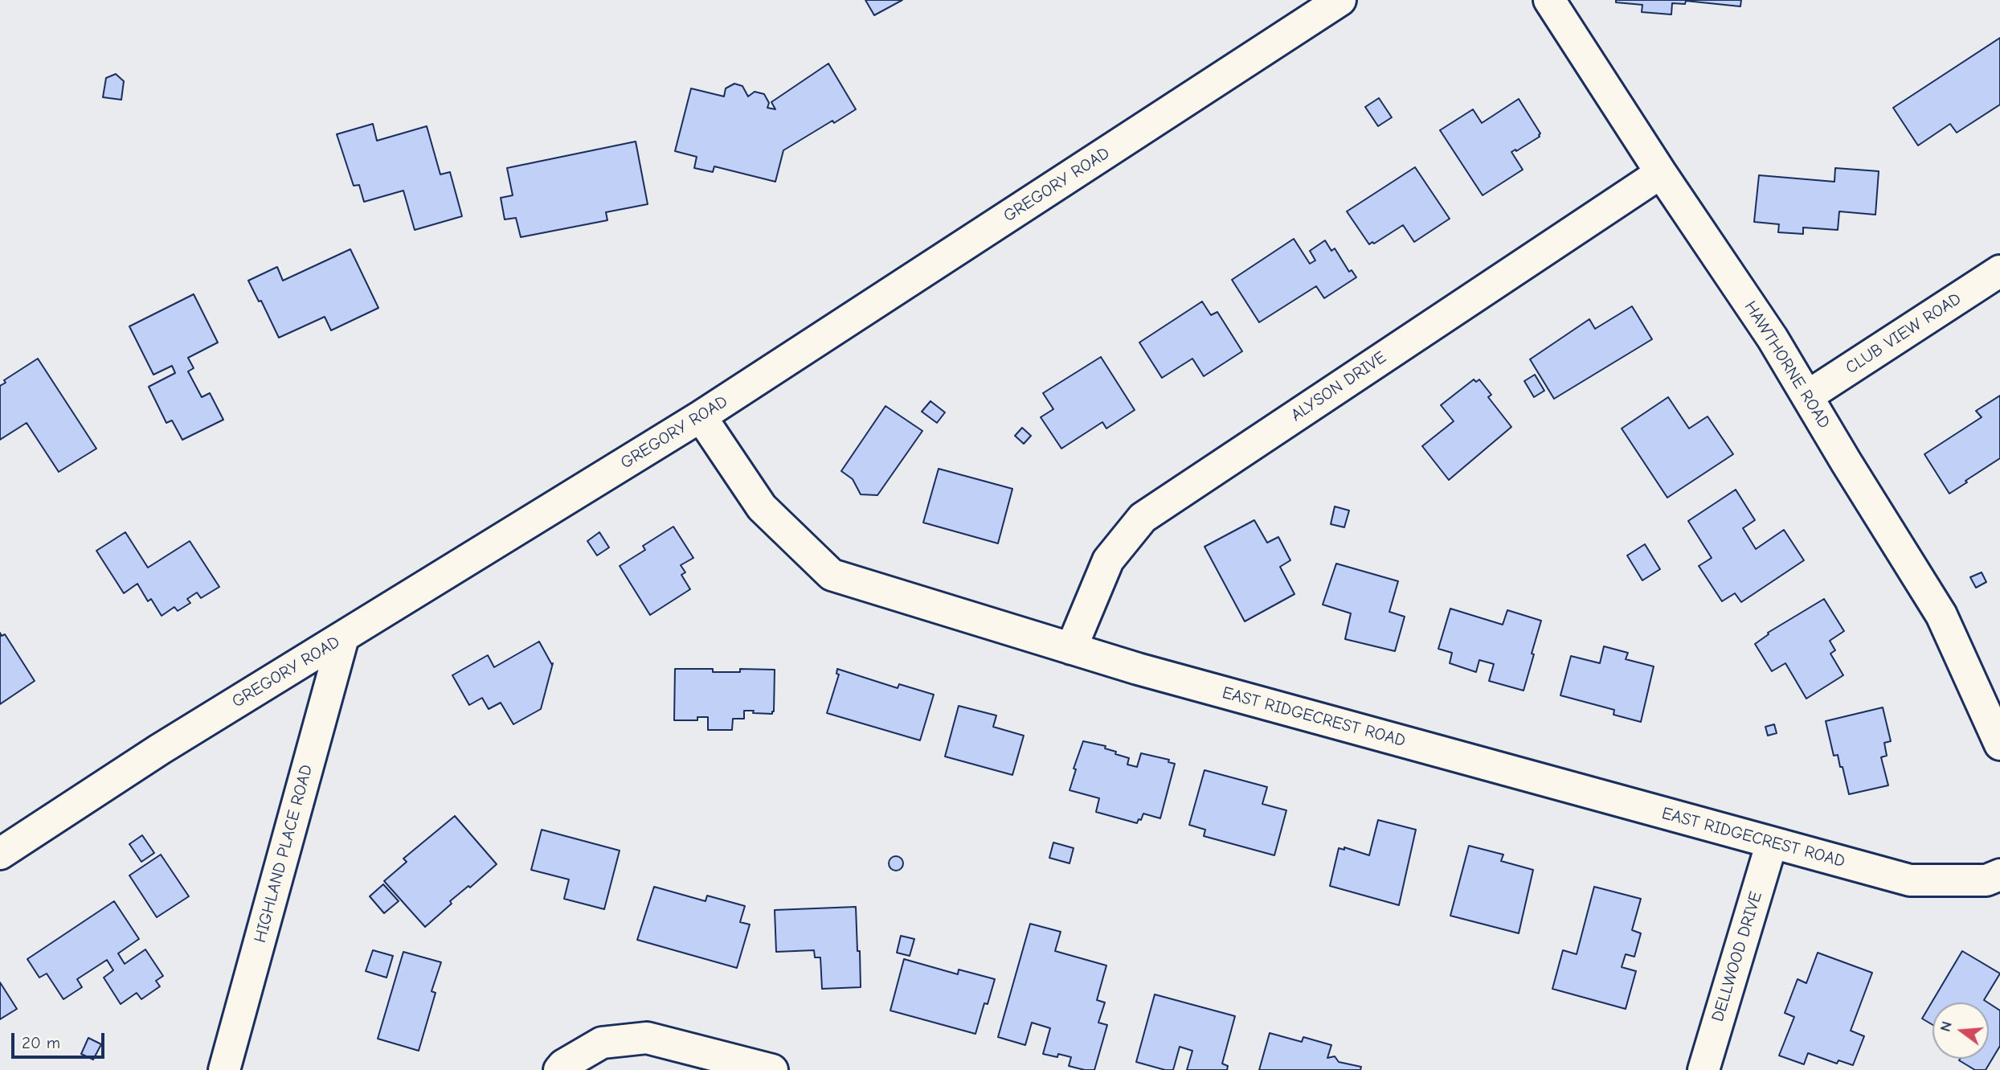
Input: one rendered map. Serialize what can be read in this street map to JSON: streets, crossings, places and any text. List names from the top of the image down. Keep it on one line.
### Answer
{"streets":{"street":["GREGORY ROAD","CLUB VIEW ROAD","HAWTHORNE ROAD","ALYSON DRIVE","EAST RIDGECREST ROAD","HIGHLAND PLACE ROAD","DELLWOOD DRIVE"]},"crossings":[["GREGORY ROAD","EAST RIDGECREST ROAD"],["GREGORY ROAD","HIGHLAND PLACE ROAD"],["CLUB VIEW ROAD","HAWTHORNE ROAD"],["HAWTHORNE ROAD","ALYSON DRIVE"],["ALYSON DRIVE","EAST RIDGECREST ROAD"],["EAST RIDGECREST ROAD","DELLWOOD DRIVE"]],"scale_bar":"20 m","north":"left"}
